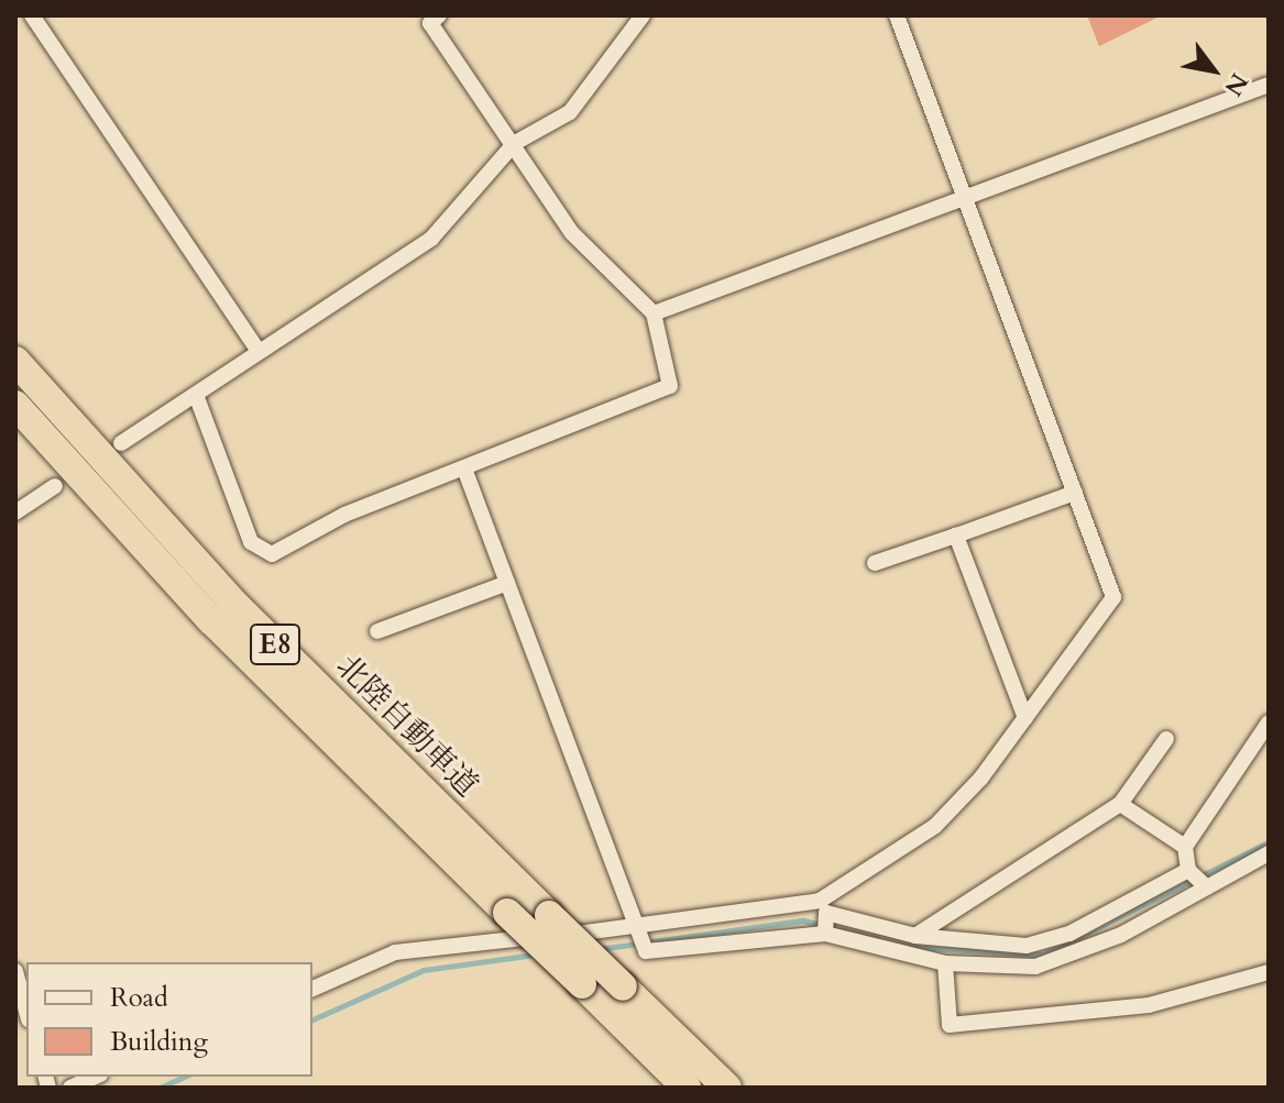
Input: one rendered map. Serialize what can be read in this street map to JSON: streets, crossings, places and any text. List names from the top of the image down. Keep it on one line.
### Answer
{"streets":{"highway":["E8","北陸自動車道"]},"legend":["Road","Building"],"north":"bottom right"}
